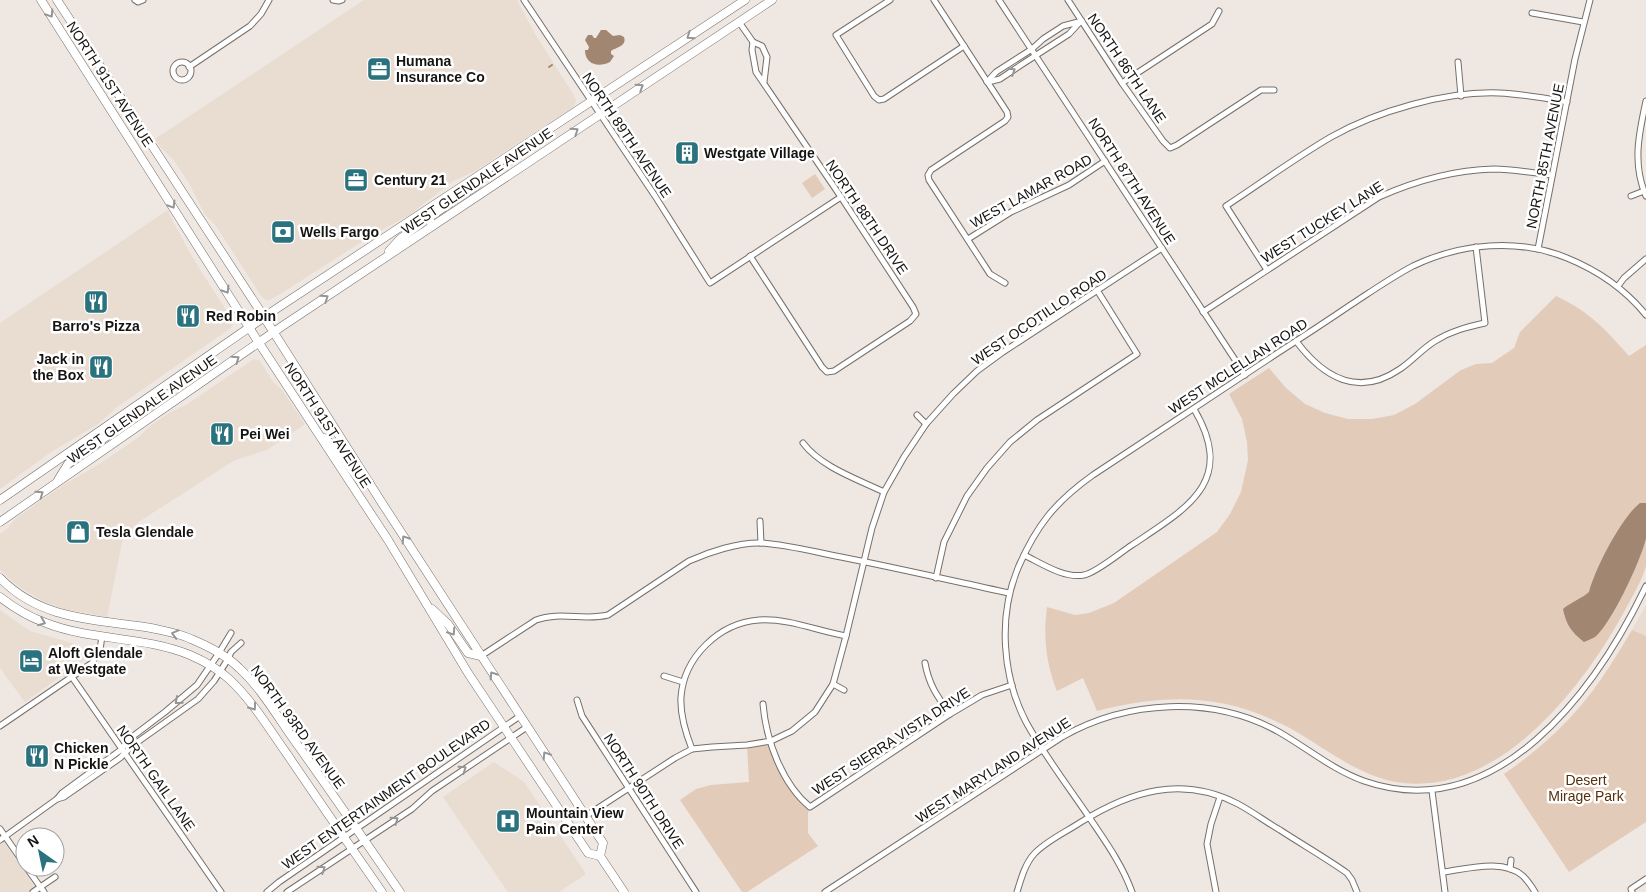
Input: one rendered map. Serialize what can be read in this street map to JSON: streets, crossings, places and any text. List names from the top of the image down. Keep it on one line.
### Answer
{"streets":{"main road":["NORTH 91ST AVENUE","WEST GLENDALE AVENUE","NORTH 93RD AVENUE"],"street":["NORTH 86TH LANE","NORTH 89TH AVENUE","NORTH 85TH AVENUE","NORTH 87TH AVENUE","WEST LAMAR ROAD","NORTH 88TH DRIVE","WEST TUCKEY LANE","WEST OCOTILLO ROAD","WEST MCLELLAN ROAD","WEST SIERRA VISTA DRIVE","WEST MARYLAND AVENUE","NORTH GAIL LANE","NORTH 90TH DRIVE","WEST ENTERTAINMENT BOULEVARD"]},"crossings":[["NORTH 91ST AVENUE","WEST GLENDALE AVENUE"],["NORTH 91ST AVENUE","WEST ENTERTAINMENT BOULEVARD"],["NORTH 89TH AVENUE","WEST GLENDALE AVENUE"],["NORTH 89TH AVENUE","NORTH 88TH DRIVE"],["NORTH 85TH AVENUE","WEST TUCKEY LANE"],["NORTH 85TH AVENUE","WEST MCLELLAN ROAD"],["NORTH 87TH AVENUE","WEST LAMAR ROAD"],["NORTH 87TH AVENUE","WEST TUCKEY LANE"],["NORTH 87TH AVENUE","WEST OCOTILLO ROAD"],["NORTH 87TH AVENUE","WEST MCLELLAN ROAD"],["NORTH 93RD AVENUE","WEST ENTERTAINMENT BOULEVARD"]],"parks":["Desert Mirage Park"],"places":{"office":["Humana Insurance Co","Century 21"],"building":["Westgate Village"],"bank":["Wells Fargo"],"restaurant":["Barro's Pizza","Red Robin","Jack in the Box","Pei Wei","Chicken N Pickle"],"shop":["Tesla Glendale"],"hotel":["Aloft Glendale at Westgate"],"hospital":["Mountain View Pain Center"]},"north":"top left"}
